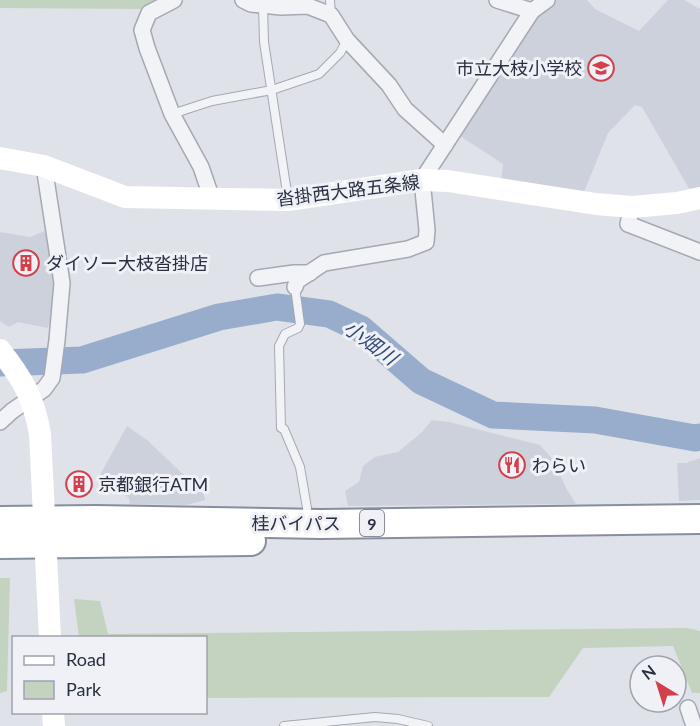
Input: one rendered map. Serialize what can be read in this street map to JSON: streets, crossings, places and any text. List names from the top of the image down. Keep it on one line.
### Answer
{"streets":{"highway":["桂バイパス","9"],"main road":["沓掛西大路五条線"]},"water":["小畑川"],"places":{"school or university":["市立大枝小学校"],"building":["ダイソー大枝沓掛店","京都銀行ATM"],"restaurant":["わらい"]},"legend":["Road","Park"],"north":"top left"}
